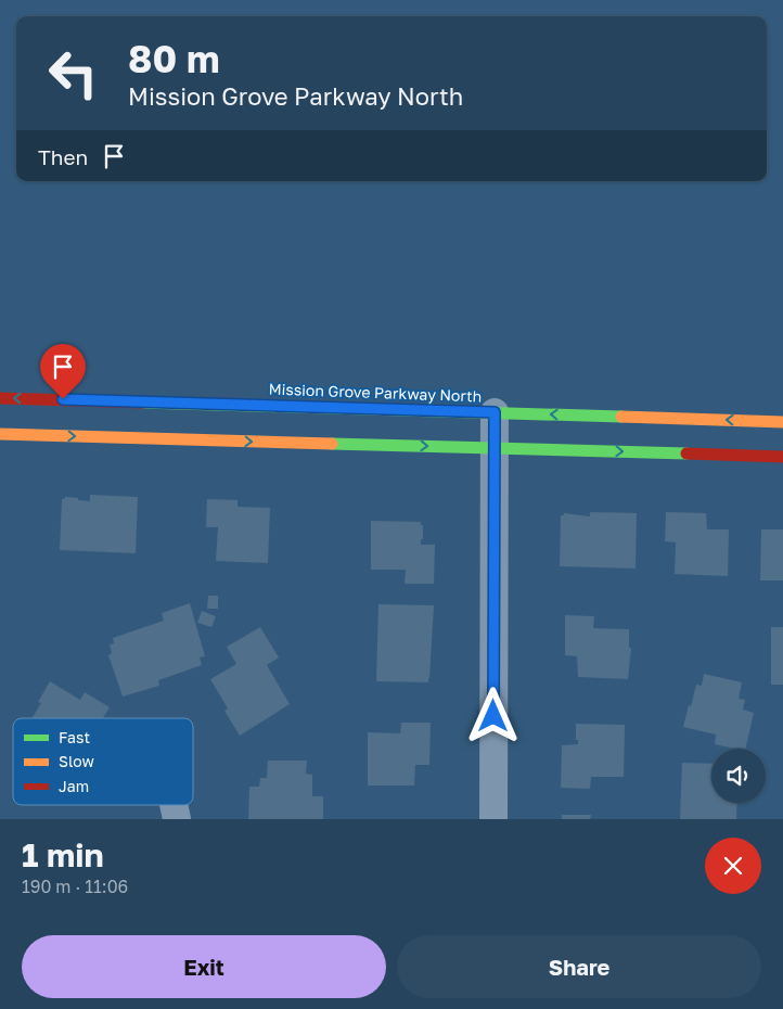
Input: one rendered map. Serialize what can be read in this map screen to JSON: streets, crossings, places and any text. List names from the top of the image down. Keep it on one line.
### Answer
{"streets":{"street":["Mission Grove Parkway North"]},"legend":["Fast","Slow","Jam"],"page":{"turn":["80 m","Mission Grove Parkway North"],"then":"Then","heading":["1 min","190 m · 11:06"],"buttons":["Exit","Share"]}}
